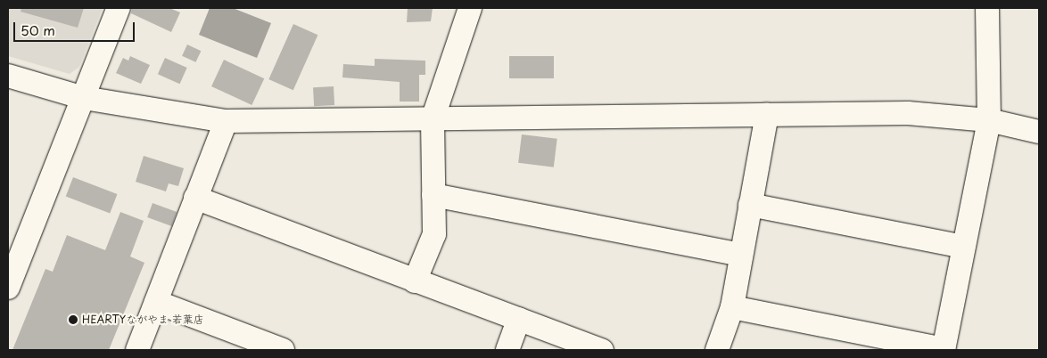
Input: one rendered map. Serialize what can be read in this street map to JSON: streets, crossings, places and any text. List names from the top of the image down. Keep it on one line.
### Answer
{"places":["HEARTYながやま 若葉店"],"scale_bar":"50 m"}
